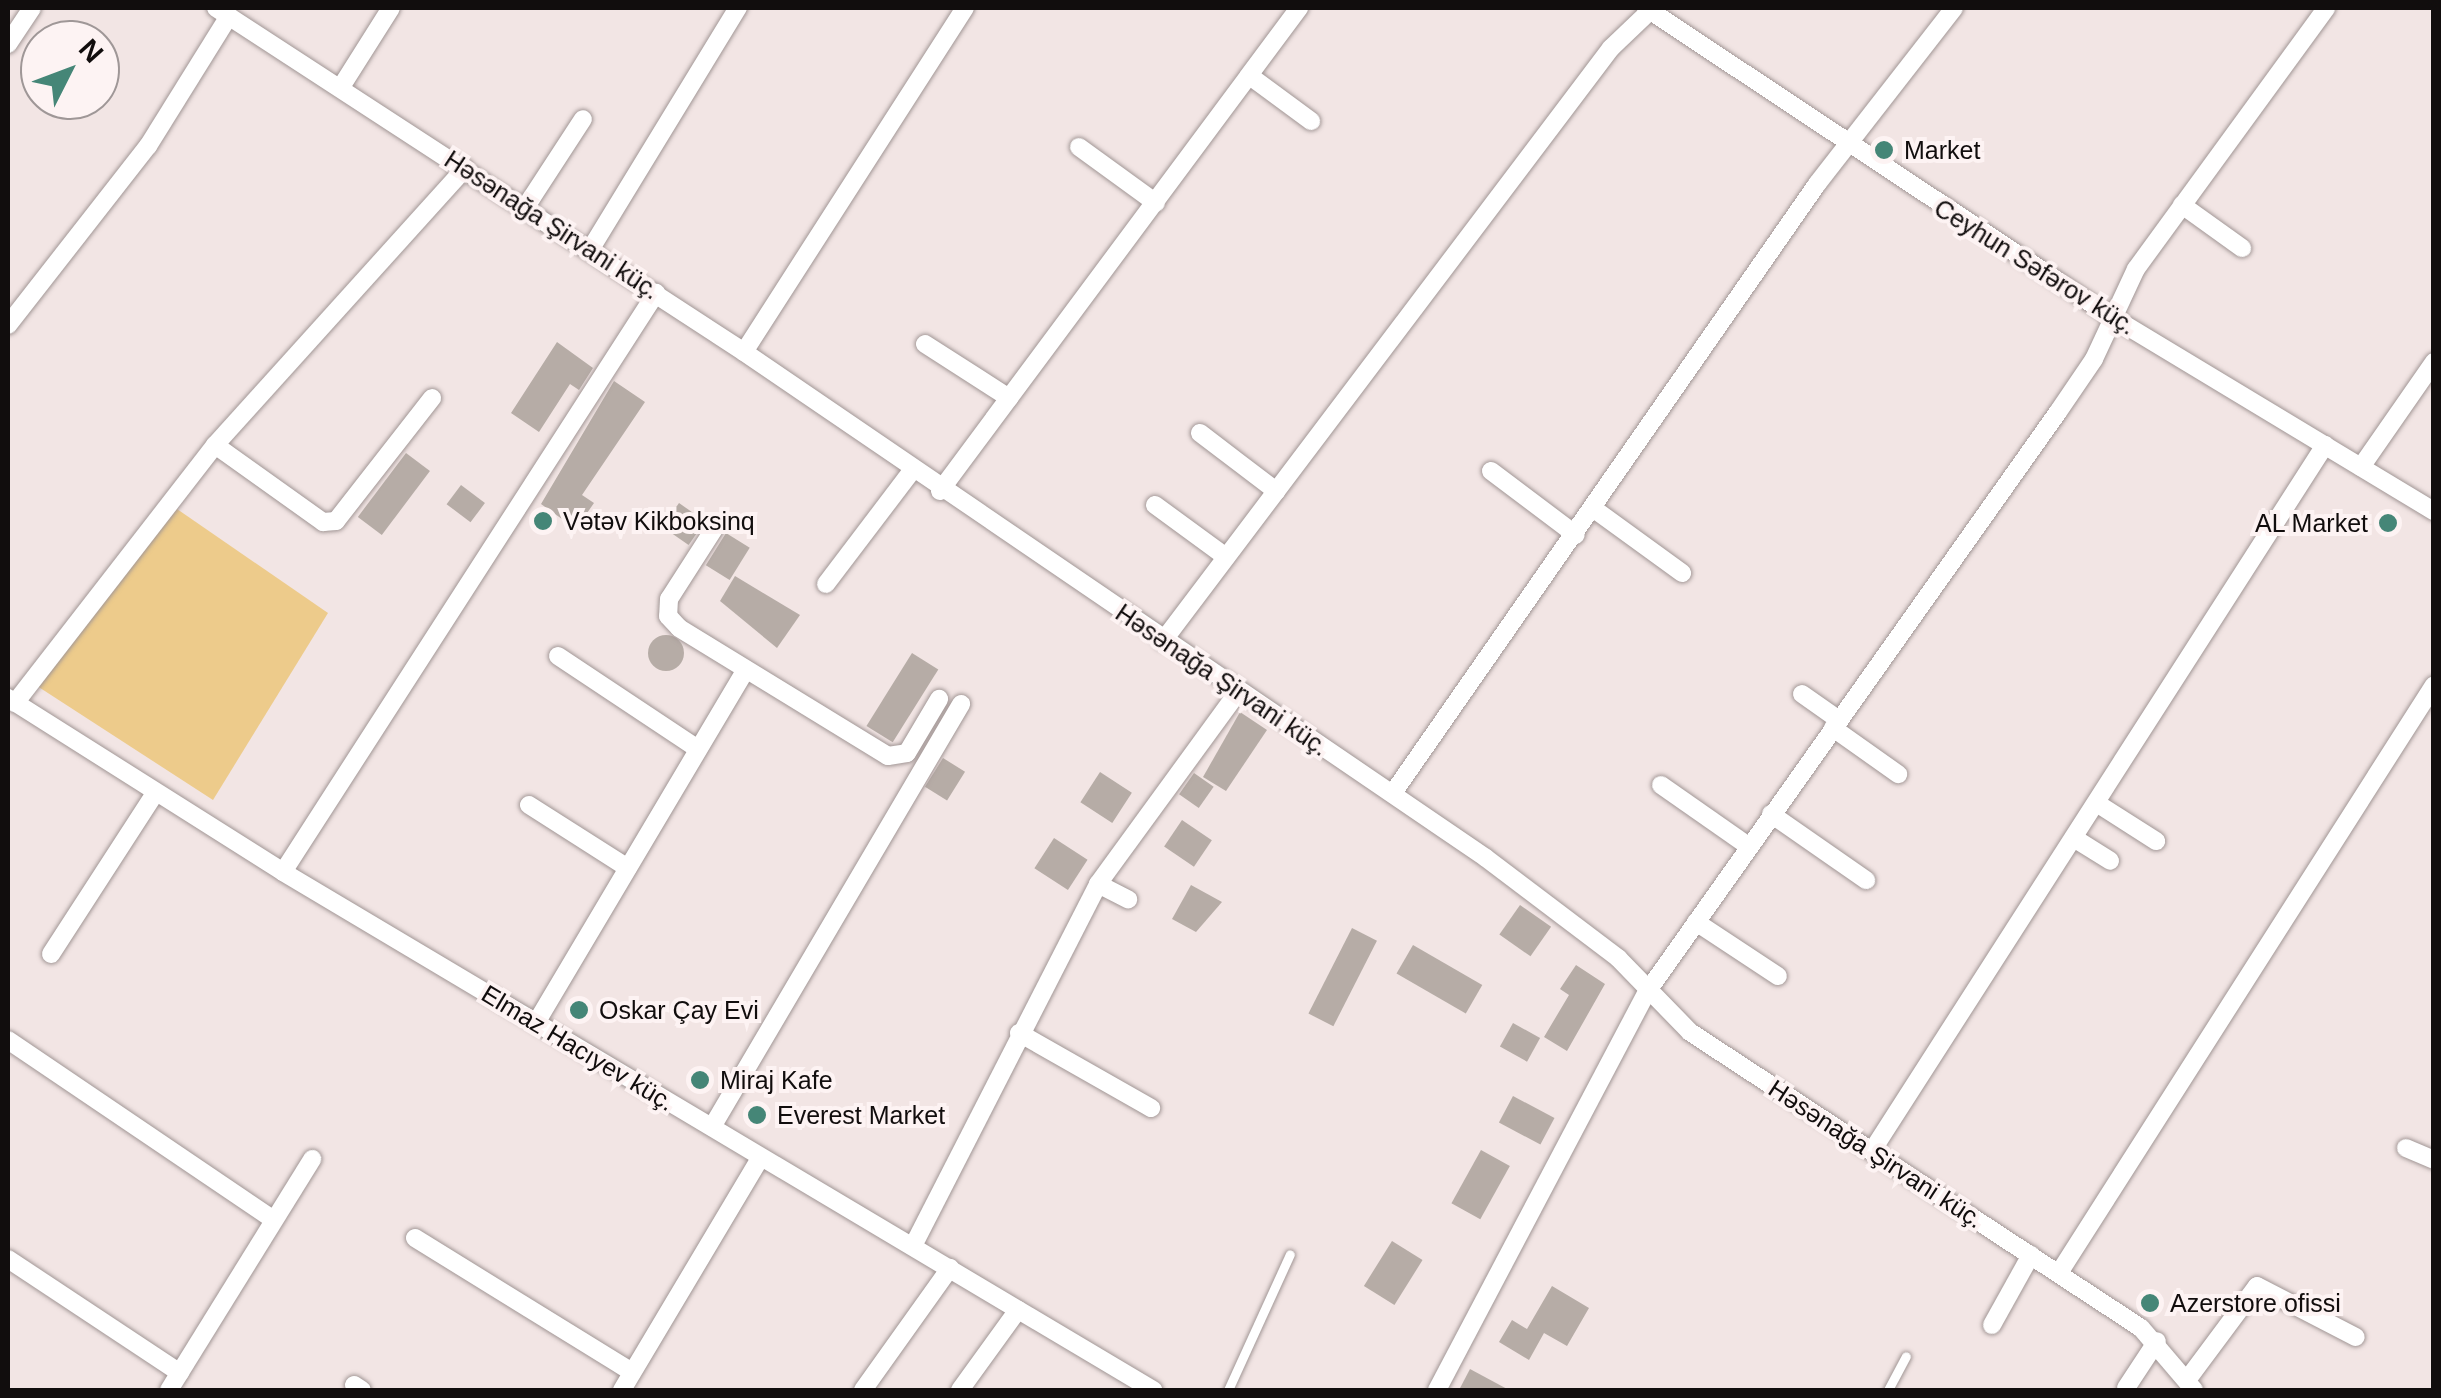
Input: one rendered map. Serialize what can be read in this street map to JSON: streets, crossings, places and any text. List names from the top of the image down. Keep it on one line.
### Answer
{"streets":{"street":["Həsənağa Şirvani küç.","Ceyhun Səfərov küç.","Elmaz Hacıyev küç."]},"places":["Market","Vətəv Kikboksinq","AL Market","Oskar Çay Evi","Miraj Kafe","Everest Market","Azerstore ofissi"],"north":"top right"}
